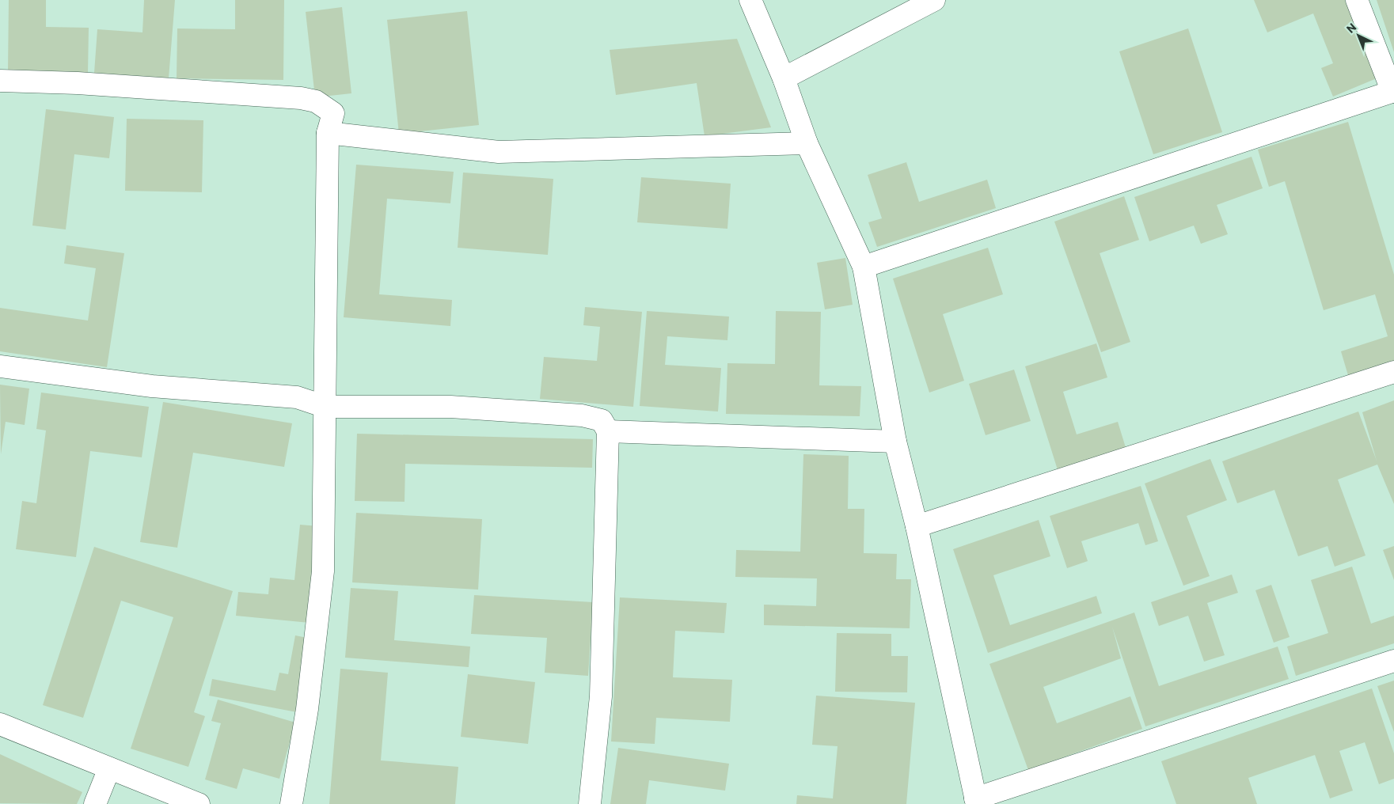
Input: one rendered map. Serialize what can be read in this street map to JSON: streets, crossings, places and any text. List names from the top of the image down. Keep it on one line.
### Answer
{"north":"top left"}
